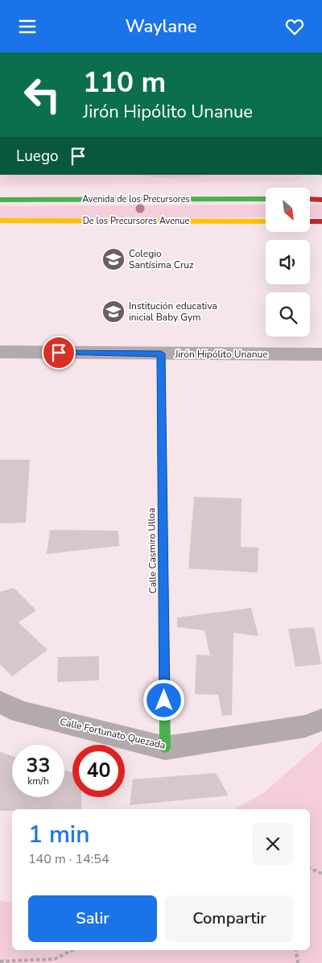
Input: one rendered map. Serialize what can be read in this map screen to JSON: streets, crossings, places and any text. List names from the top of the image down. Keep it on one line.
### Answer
{"streets":{"main road":["Avenida de los Precursores","De los Precursores Avenue","Calle Casmiro Ulloa"],"street":["Jirón Hipólito Unanue","Calle Fortunato Quezada"]},"crossings":[["Jirón Hipólito Unanue","Calle Casmiro Ulloa"],["Calle Casmiro Ulloa","Calle Fortunato Quezada"]],"places":{"school or university":["Colegio Santísima Cruz","Institución educativa inicial Baby Gym"]},"north":"bottom right","page":{"header":"Waylane","turn":["110 m","Jirón Hipólito Unanue"],"then":"Luego","speed":"33 km/h","limit":"40","heading":["1 min","140 m · 14:54"],"buttons":["Salir","Compartir"]}}
